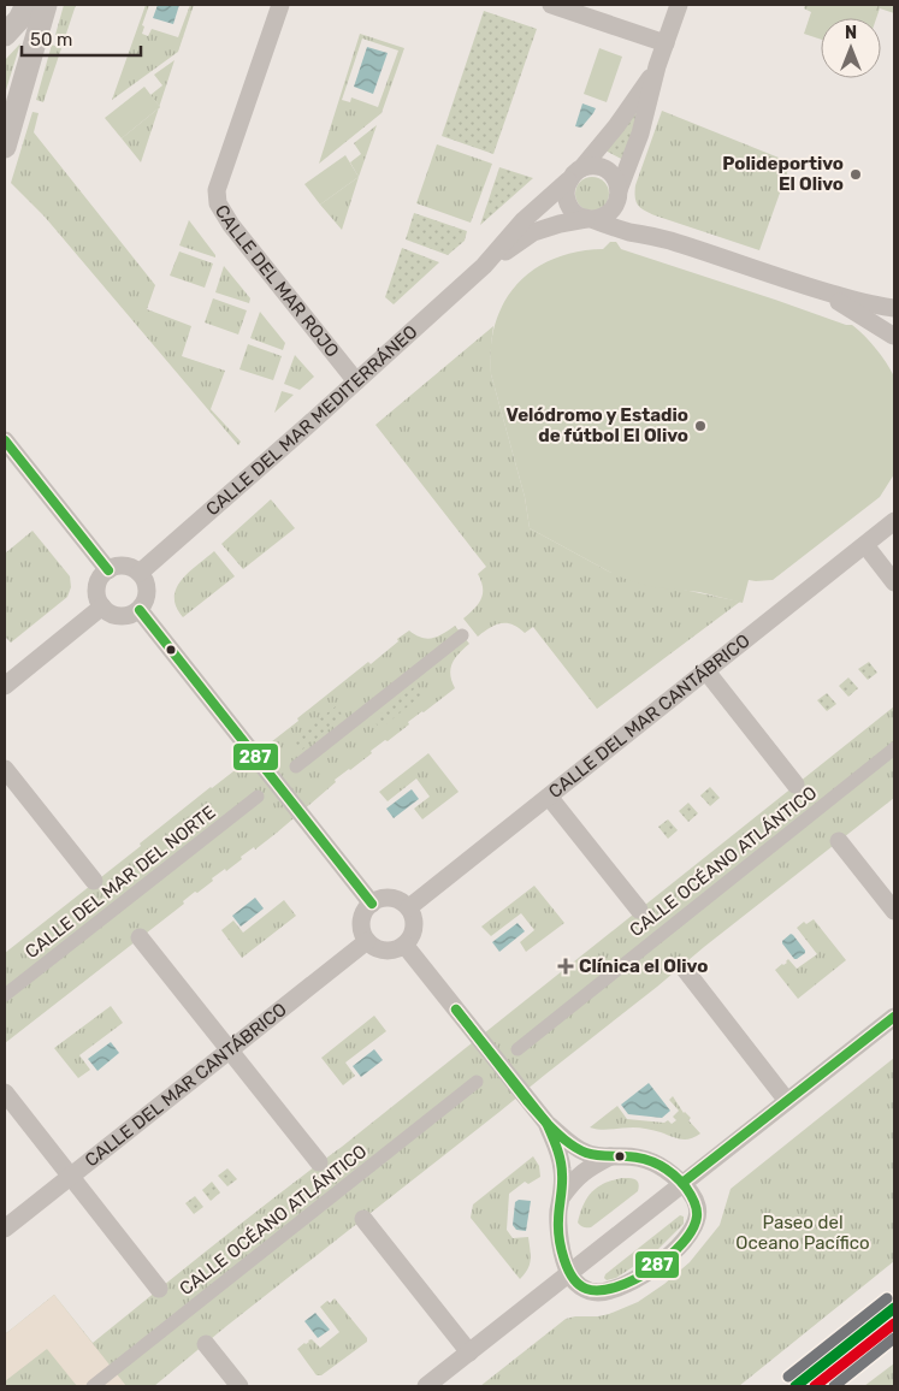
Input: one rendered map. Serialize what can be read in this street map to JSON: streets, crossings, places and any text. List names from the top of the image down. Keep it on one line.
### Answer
{"streets":{"street":["CALLE DEL MAR ROJO","CALLE DEL MAR MEDITERRÁNEO","CALLE DEL MAR CANTÁBRICO","CALLE OCÉANO ATLÁNTICO","CALLE DEL MAR DEL NORTE"]},"crossings":[["CALLE DEL MAR ROJO","CALLE DEL MAR MEDITERRÁNEO"]],"parks":["Paseo del Oceano Pacífico"],"places":{"other":["Polideportivo El Olivo","Velódromo y Estadio de fútbol El Olivo"],"health":["Clínica el Olivo"]},"lines":["transit line 287"],"scale_bar":"50 m","north":"top"}
